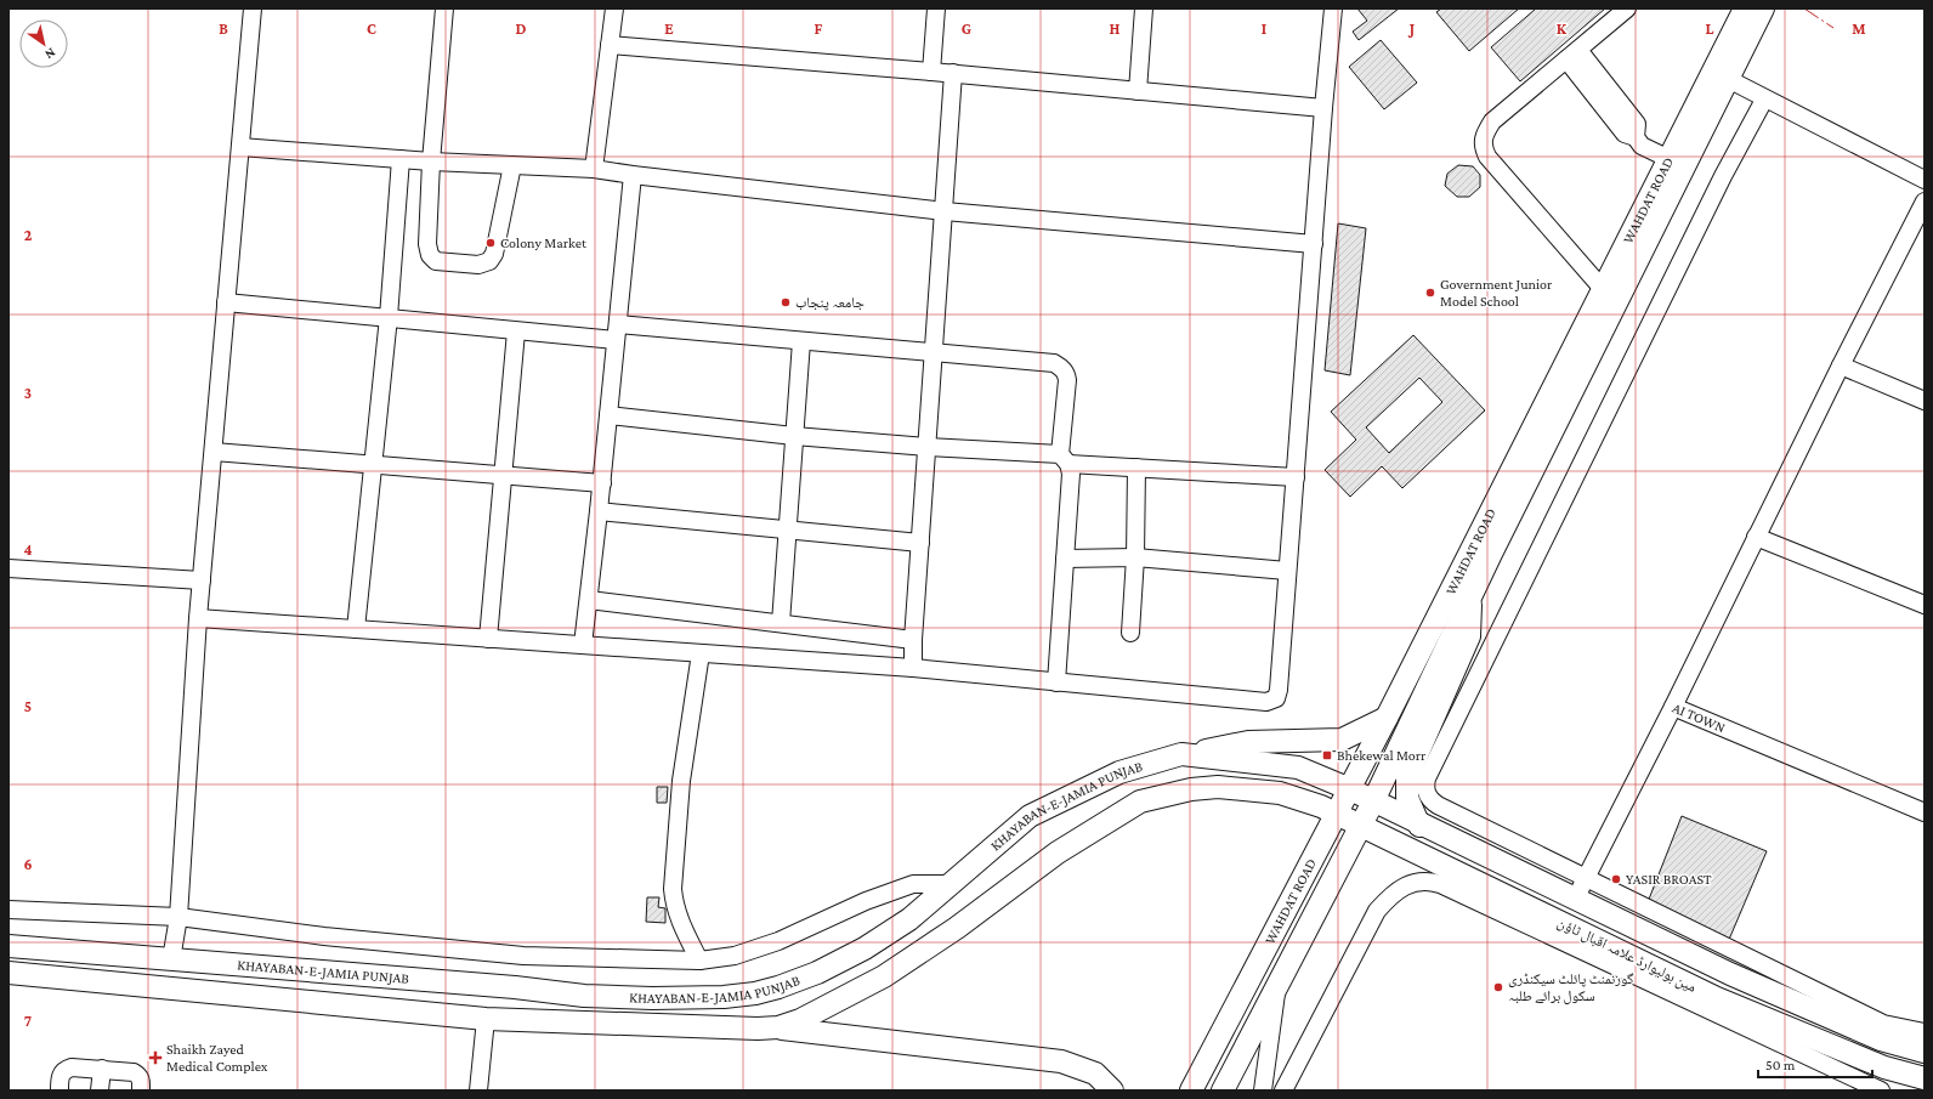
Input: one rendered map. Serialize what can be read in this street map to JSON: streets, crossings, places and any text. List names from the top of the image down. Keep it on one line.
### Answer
{"streets":{"main road":["WAHDAT ROAD","KHAYABAN-E-JAMIA PUNJAB","مین بولیوارڈ علامہ اقبال ٹاؤن"],"street":["AI TOWN"]},"crossings":[["WAHDAT ROAD","KHAYABAN-E-JAMIA PUNJAB"],["WAHDAT ROAD","مین بولیوارڈ علامہ اقبال ٹاؤن"],["AI TOWN","مین بولیوارڈ علامہ اقبال ٹاؤن"],["KHAYABAN-E-JAMIA PUNJAB","مین بولیوارڈ علامہ اقبال ٹاؤن"]],"places":{"other":["Colony Market","Government Junior Model School","جامعہ پنجاب","YASIR BROAST","گورنمنٹ پائلٹ سیکنڈری سکول برائے طلبہ"],"transit":["Bhekewal Morr"],"health":["Shaikh Zayed Medical Complex"]},"scale_bar":"50 m","north":"bottom right","grid":{"columns":["B","C","D","E","F","G","H","I","J","K","L","M"],"rows":["2","3","4","5","6","7"]}}
